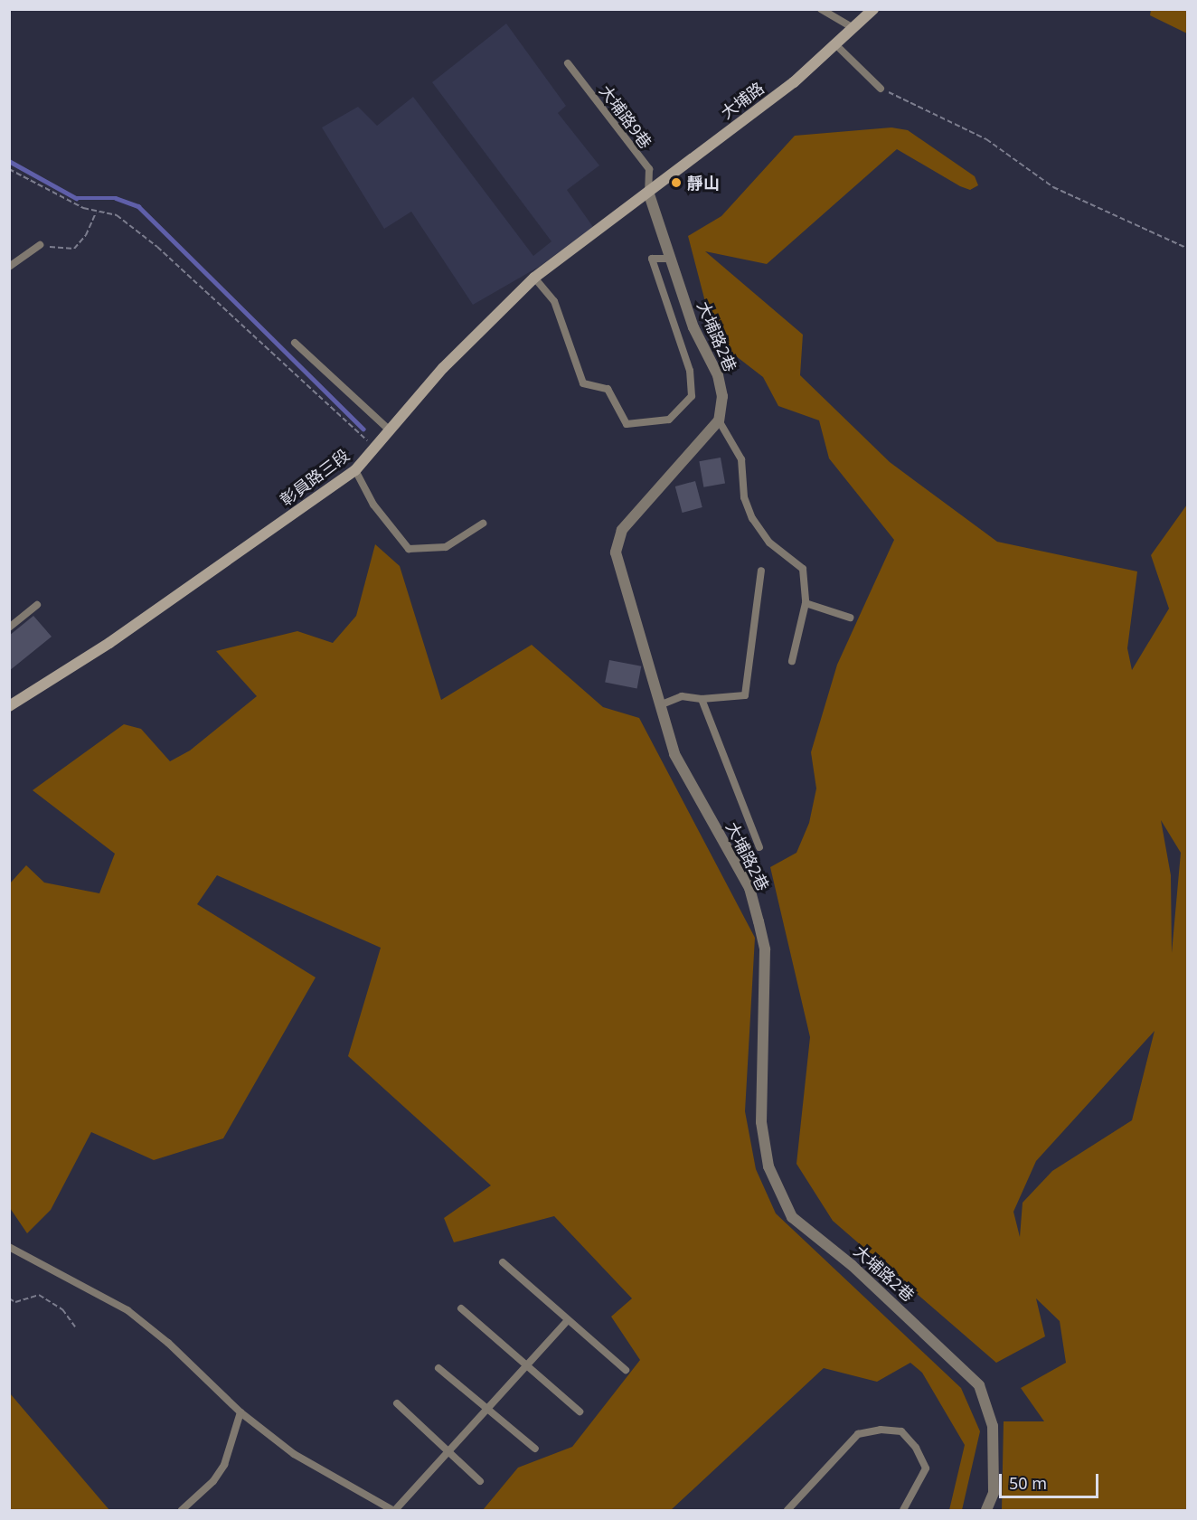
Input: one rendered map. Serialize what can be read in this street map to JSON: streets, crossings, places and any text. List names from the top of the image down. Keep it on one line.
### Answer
{"streets":{"main road":["大埔路","彰員路三段"],"street":["大埔路2巷"],"lane":["大埔路9巷"]},"crossings":[["大埔路","大埔路9巷"],["大埔路","大埔路2巷"],["大埔路","彰員路三段"],["大埔路9巷","大埔路2巷"]],"places":["靜山"],"scale_bar":"50 m"}
